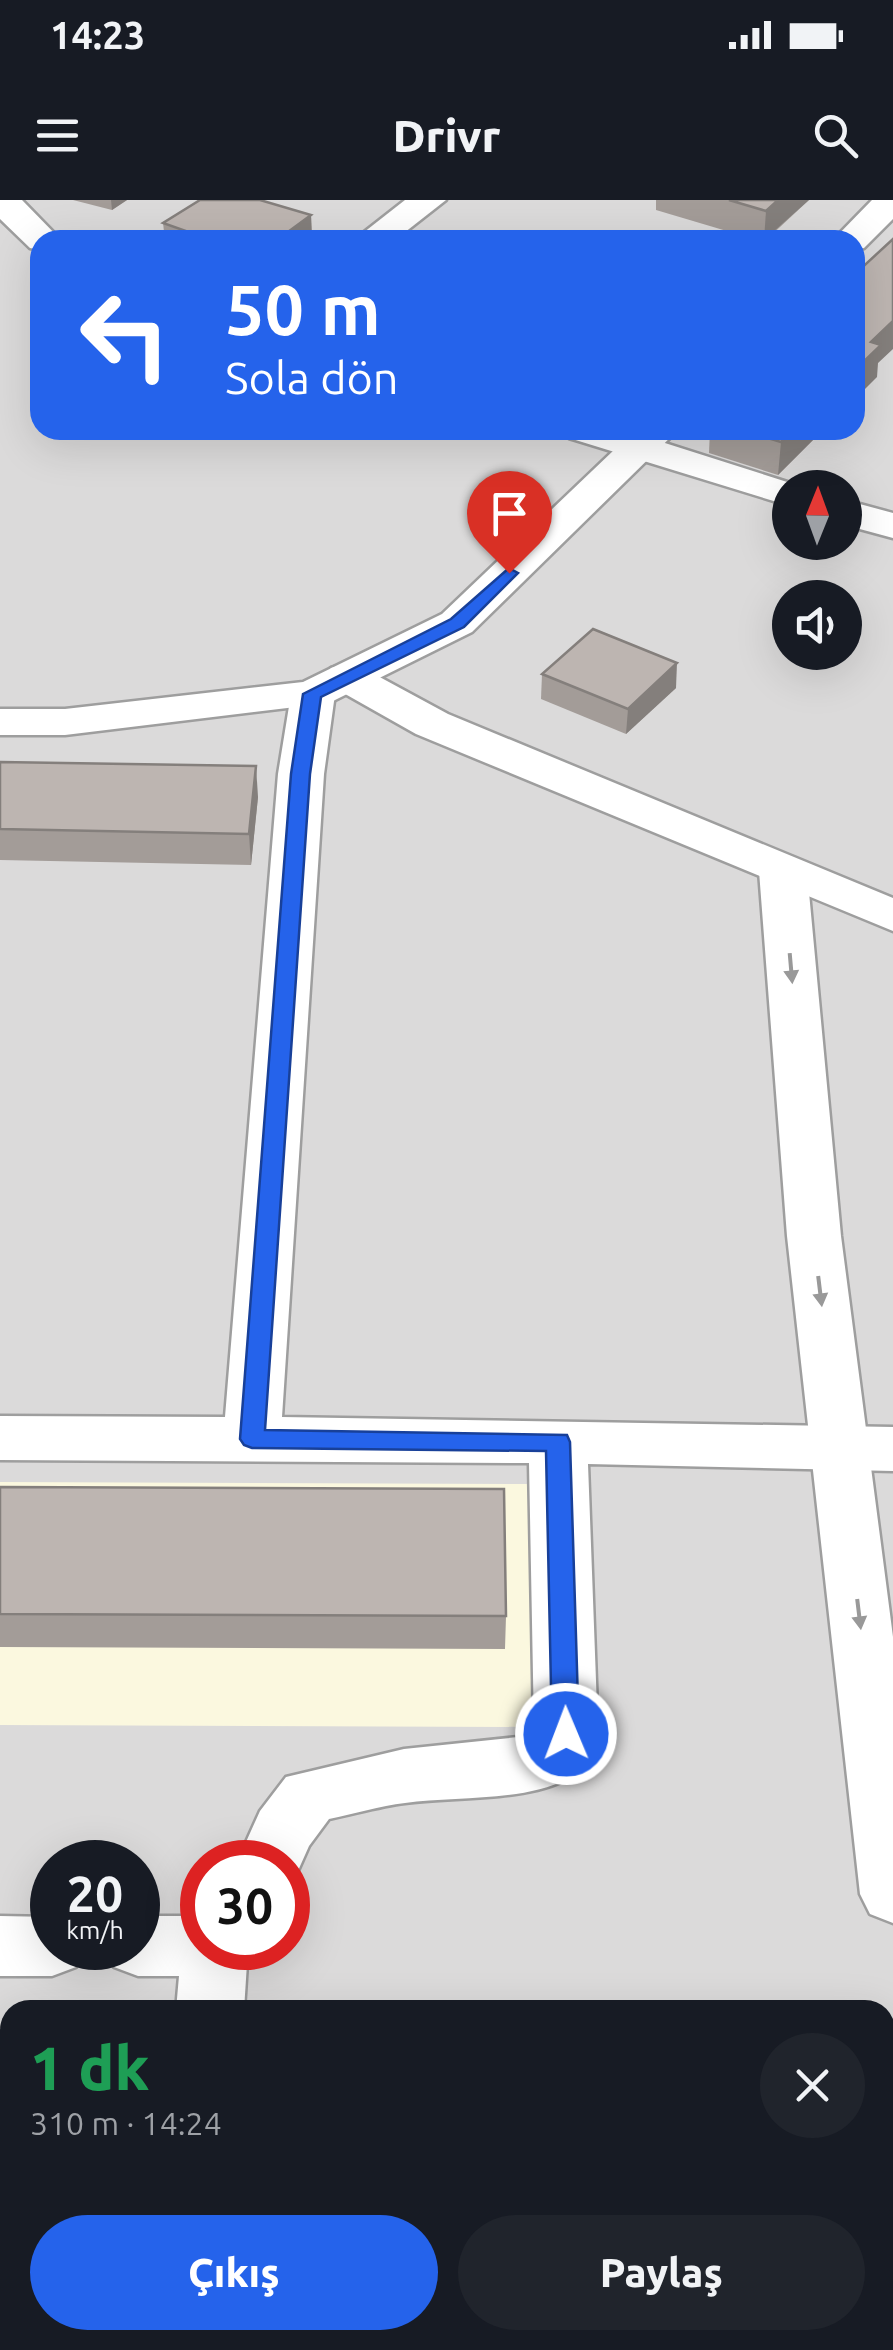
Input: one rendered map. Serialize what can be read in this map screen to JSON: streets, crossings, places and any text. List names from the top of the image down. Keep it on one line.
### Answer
{"north":"top","page":{"status":"14:23","header":"Drivr","turn":["50 m","Sola dön"],"speed":"20 km/h","limit":"30","heading":["1 dk","310 m · 14:24"],"buttons":["Çıkış","Paylaş"]}}
